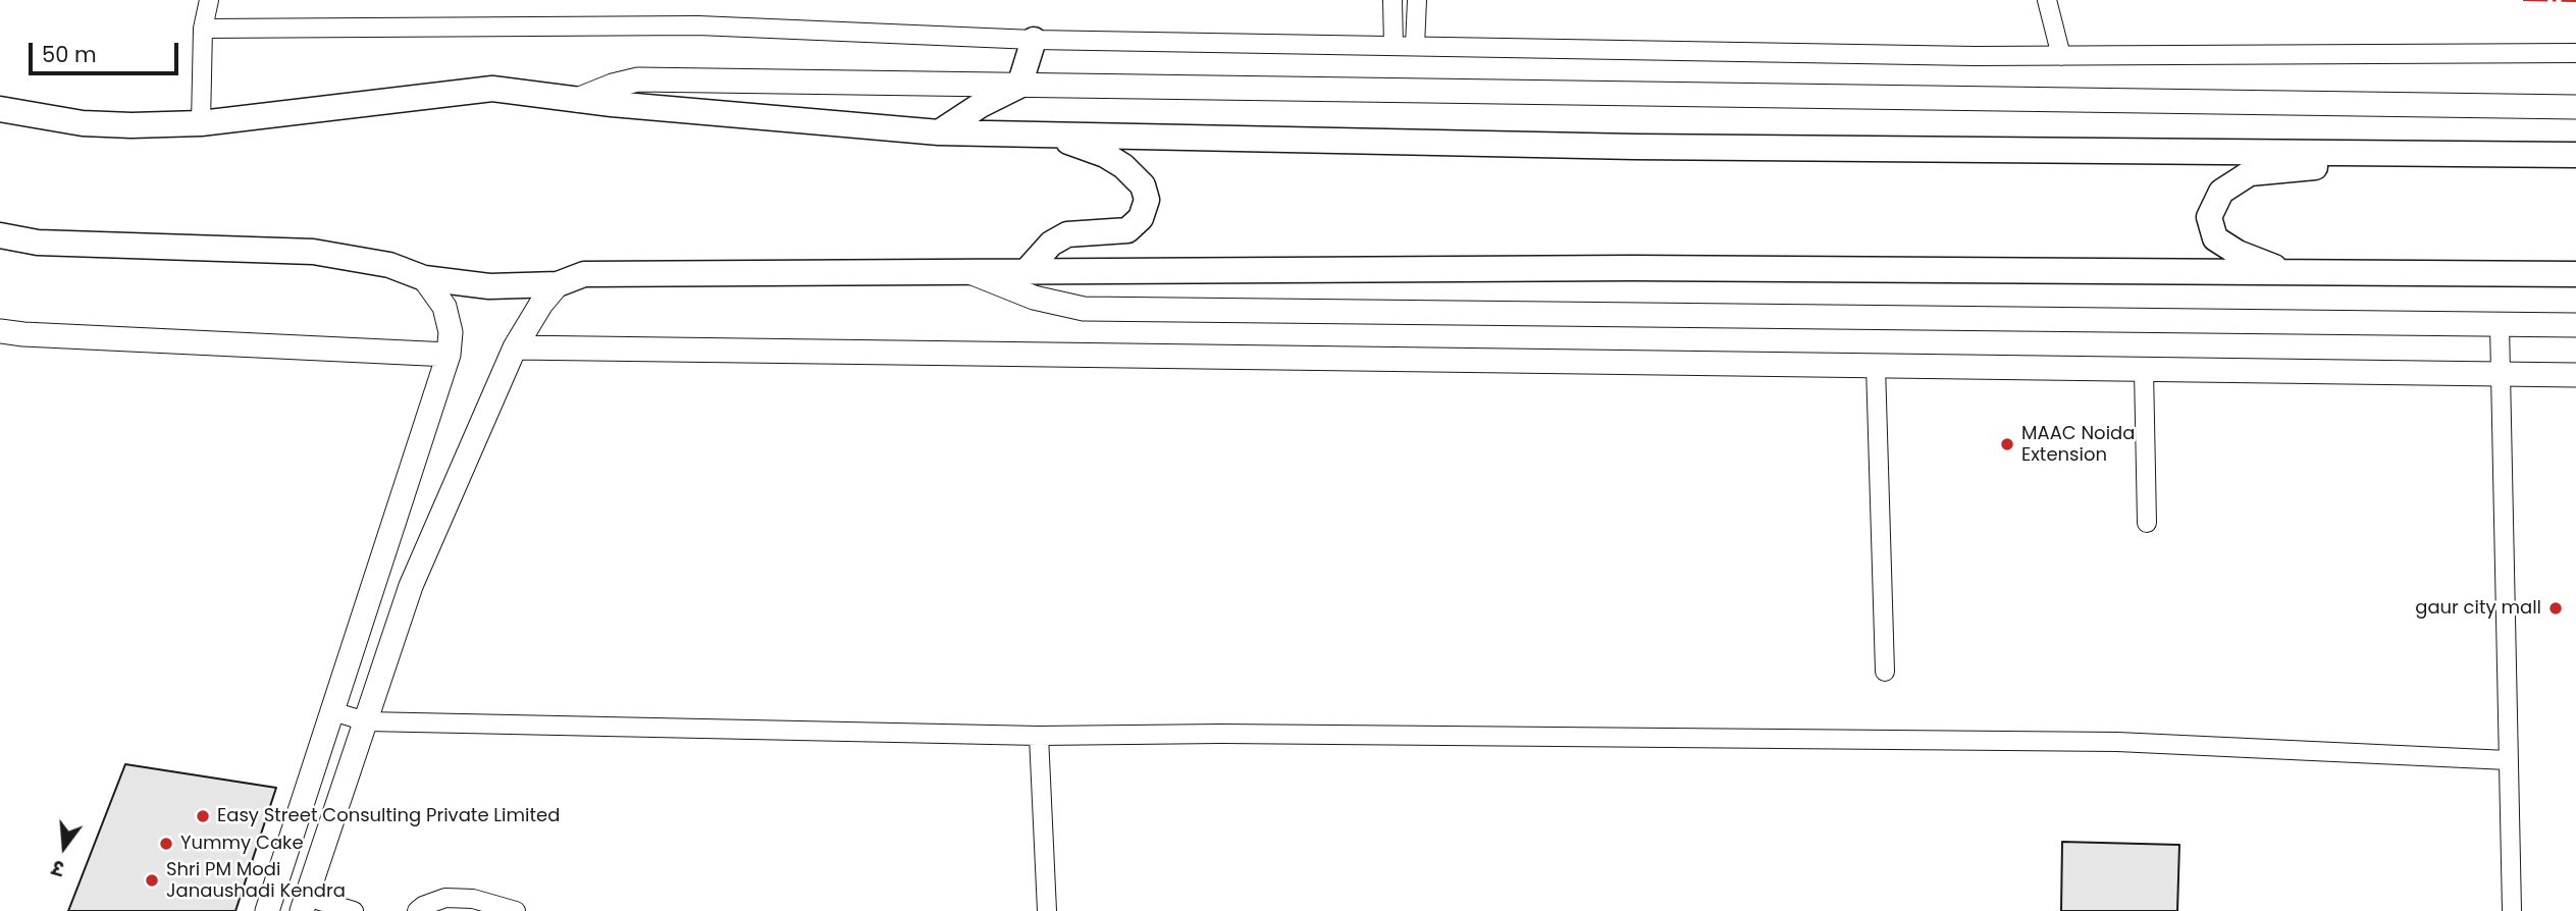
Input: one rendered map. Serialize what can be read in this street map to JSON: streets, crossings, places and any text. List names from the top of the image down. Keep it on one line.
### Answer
{"places":["MAAC Noida Extension","gaur city mall","Easy Street Consulting Private Limited","Yummy Cake","Shri PM Modi Janaushadi Kendra"],"scale_bar":"50 m","north":"bottom"}
